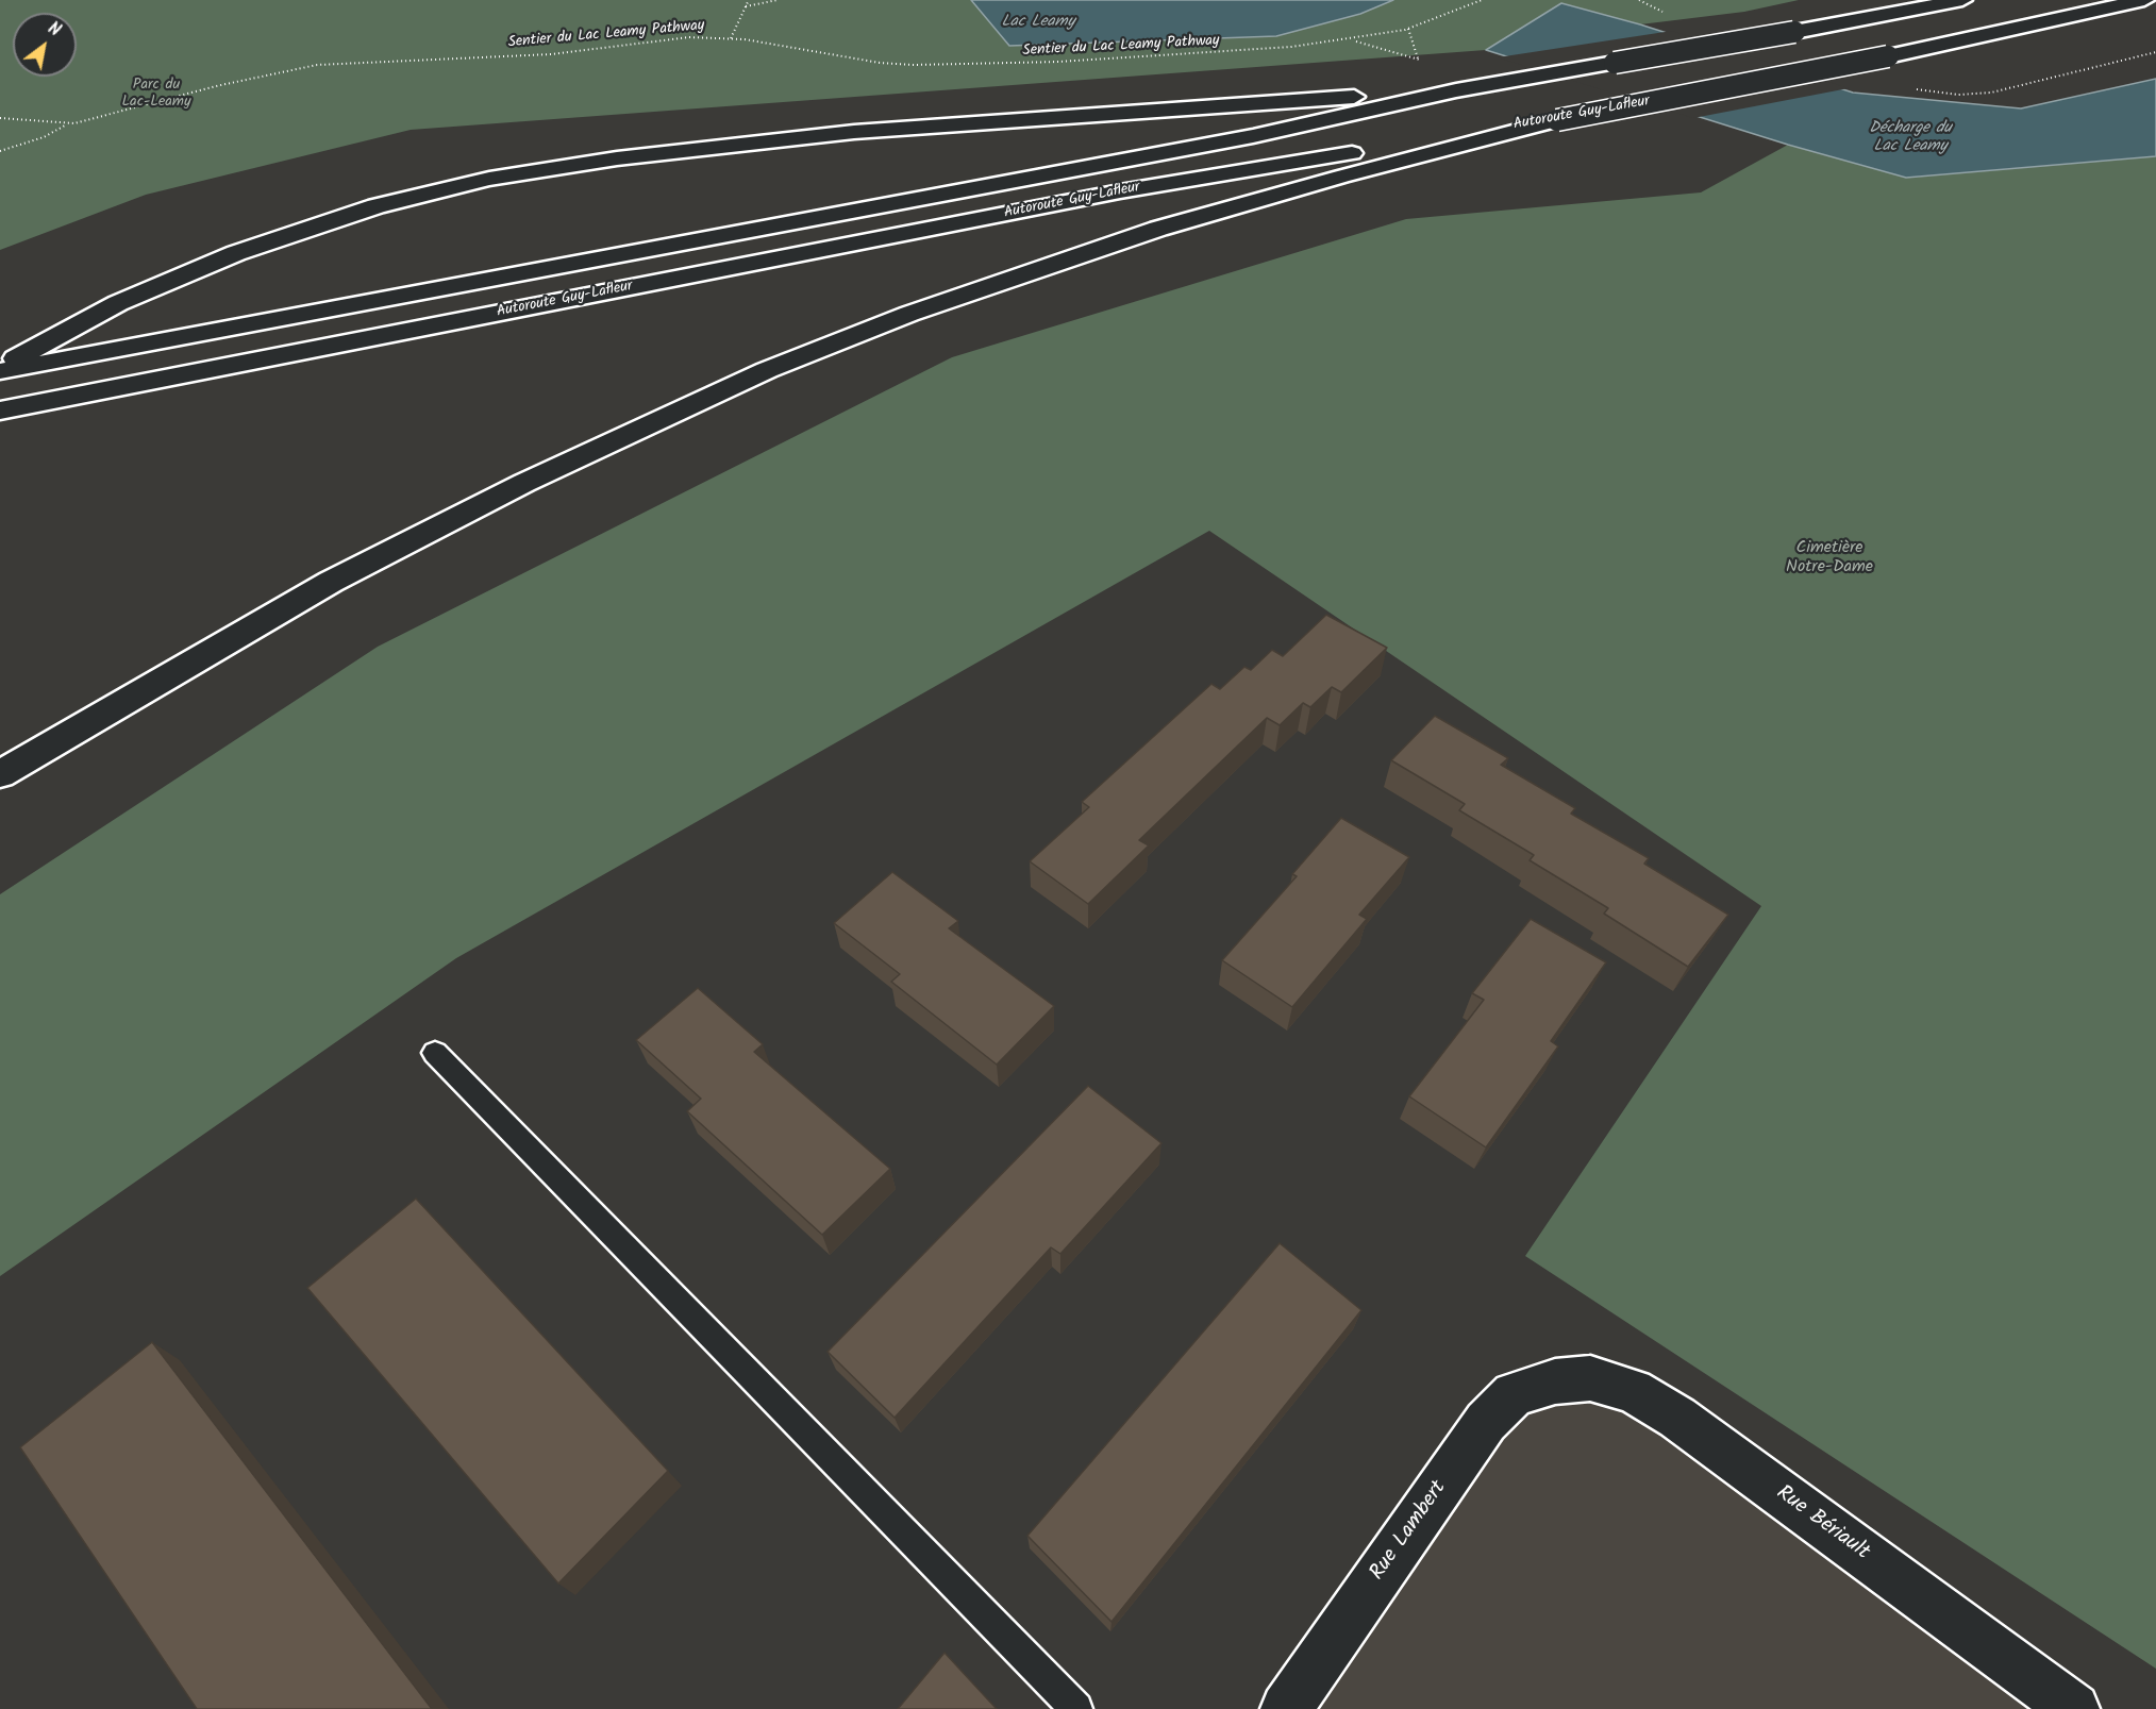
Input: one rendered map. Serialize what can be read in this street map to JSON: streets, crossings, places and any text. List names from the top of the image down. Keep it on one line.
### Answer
{"streets":{"main road":["Autoroute Guy-Lafleur","Rue Bériault","Rue Lambert"],"path":["Sentier du Lac Leamy Pathway"]},"crossings":[["Rue Bériault","Rue Lambert"]],"water":["Lac Leamy","Décharge du Lac Leamy"],"parks":["Parc du Lac-Leamy","Cimetière Notre-Dame"],"north":"top right"}
